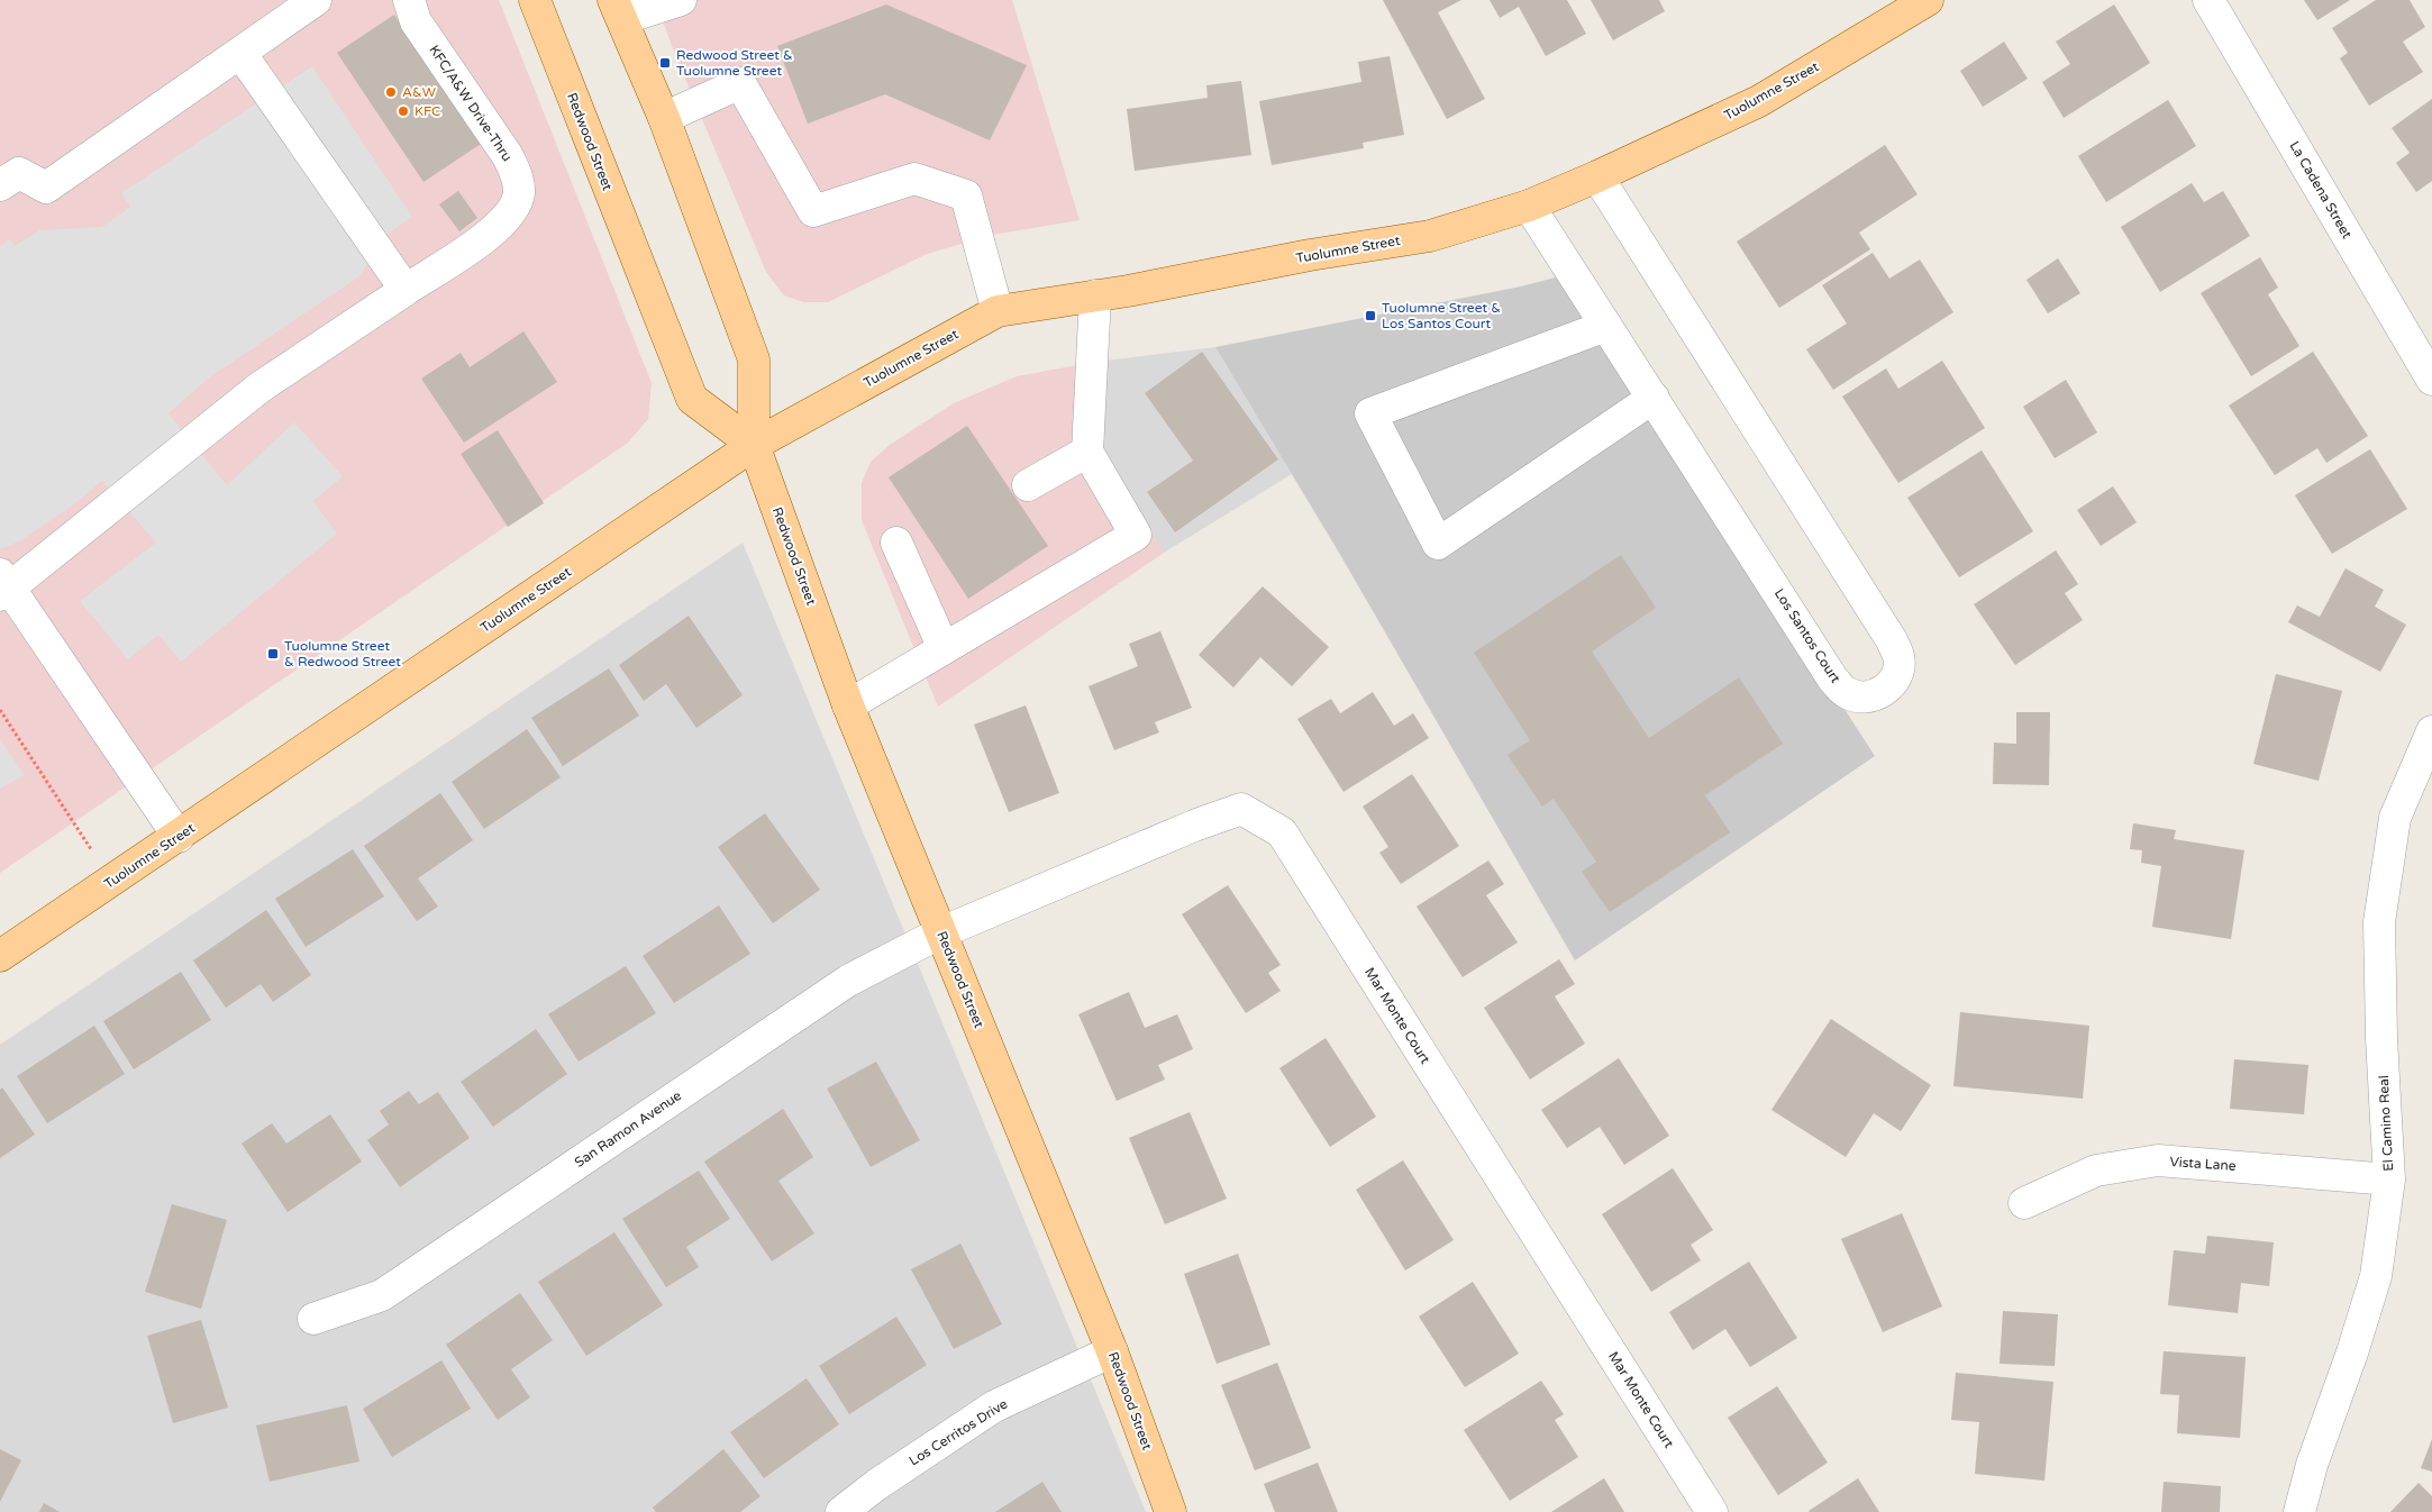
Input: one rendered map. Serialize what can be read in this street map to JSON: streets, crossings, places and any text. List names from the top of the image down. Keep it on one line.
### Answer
{"streets":{"main road":["Tuolumne Street","Redwood Street"],"street":["KFC/A&W Drive-Thru","La Cadena Street","Los Santos Court","Mar Monte Court","El Camino Real","San Ramon Avenue","Vista Lane","Los Cerritos Drive"]},"crossings":[["Tuolumne Street","Redwood Street"],["Tuolumne Street","Los Santos Court"],["Redwood Street","Mar Monte Court"],["Redwood Street","San Ramon Avenue"],["Redwood Street","Los Cerritos Drive"],["Mar Monte Court","San Ramon Avenue"],["El Camino Real","Vista Lane"]],"places":{"transit":["Redwood Street & Tuolumne Street","Tuolumne Street & Los Santos Court","Tuolumne Street & Redwood Street"],"other":["A&W","KFC"]}}
